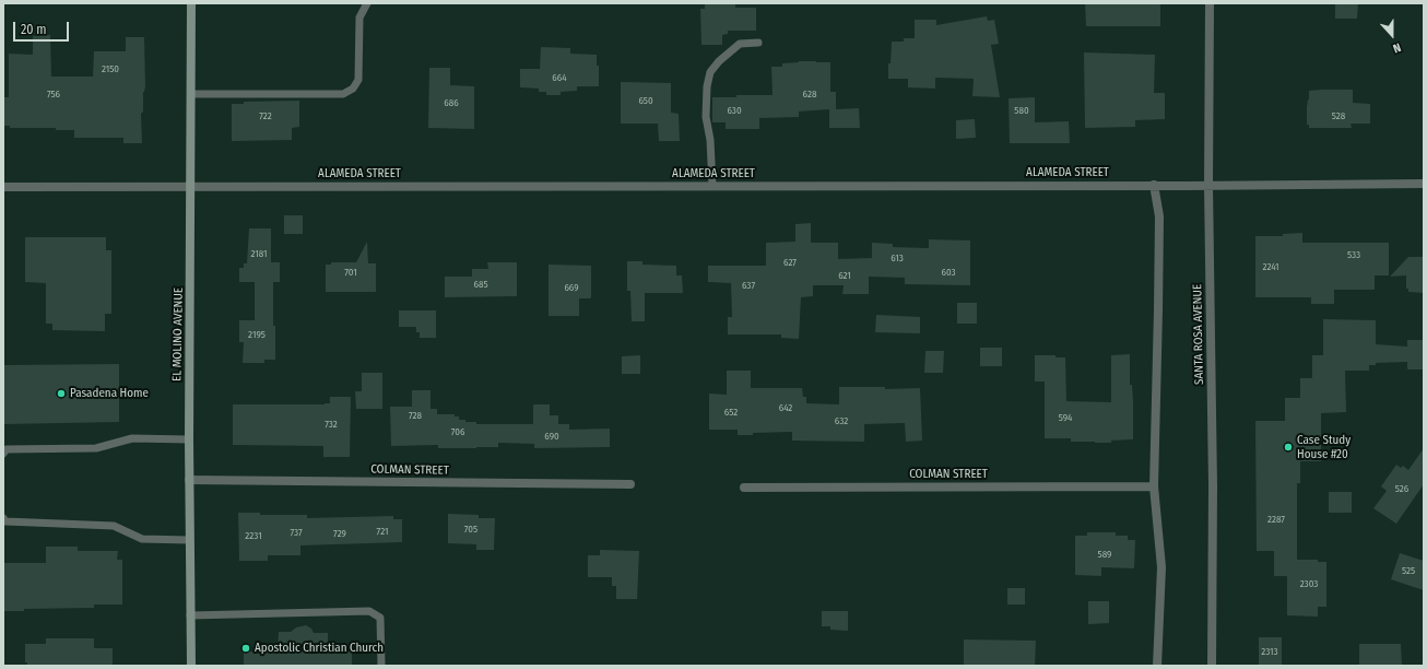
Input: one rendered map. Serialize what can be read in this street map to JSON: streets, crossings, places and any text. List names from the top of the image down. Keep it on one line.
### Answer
{"streets":{"street":["ALAMEDA STREET","EL MOLINO AVENUE","SANTA ROSA AVENUE","COLMAN STREET"]},"crossings":[["ALAMEDA STREET","EL MOLINO AVENUE"],["ALAMEDA STREET","SANTA ROSA AVENUE"],["EL MOLINO AVENUE","COLMAN STREET"]],"places":["Pasadena Home","Case Study House #20","Apostolic Christian Church"],"house_numbers":["2150","664","756","628","650","686","630","580","722","528","2181","533","613","627","2241","701","603","621","685","637","669","2195","642","652","728","594","632","732","706","690","526","2287","705","721","737","729","2231","589","525","2303","2313"],"scale_bar":"20 m","north":"bottom"}
